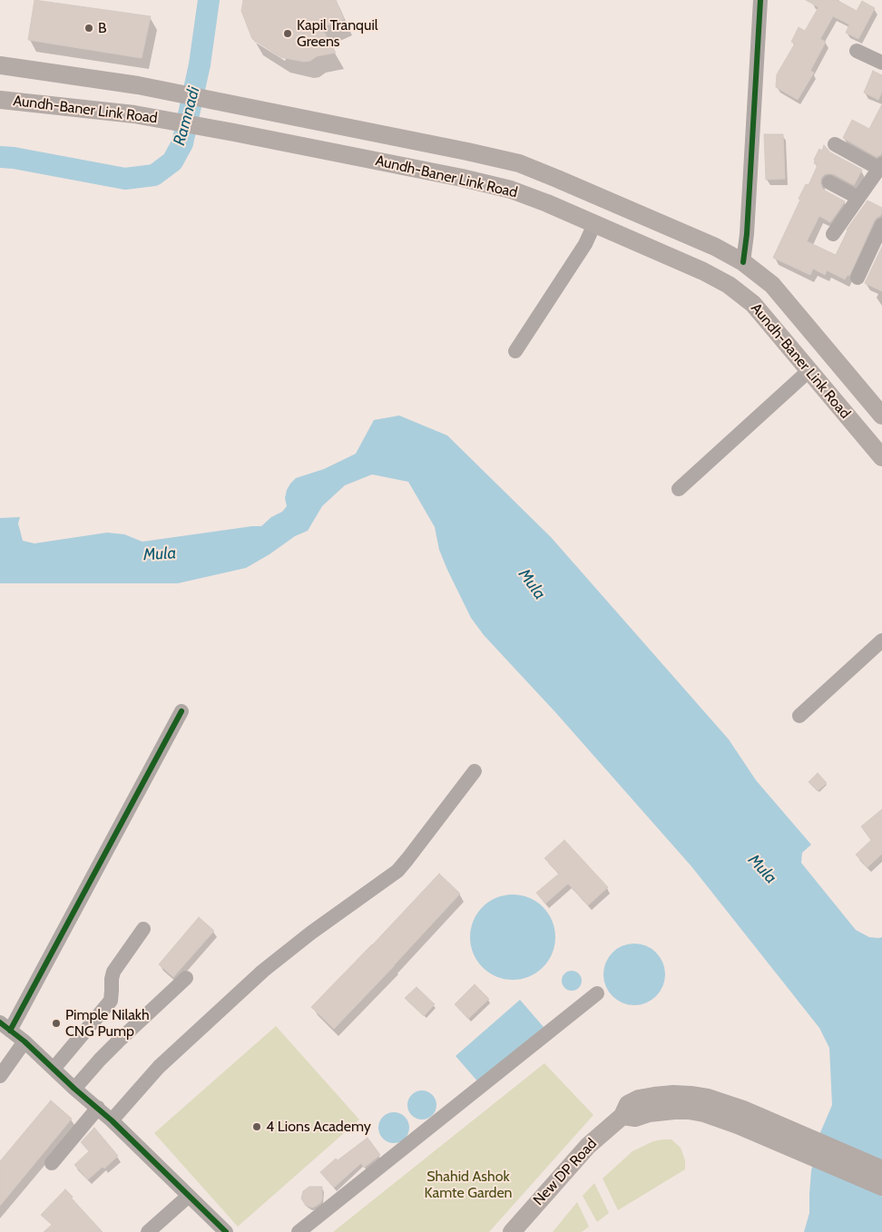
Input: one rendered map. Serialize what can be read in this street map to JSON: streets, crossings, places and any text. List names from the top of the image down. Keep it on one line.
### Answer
{"streets":{"main road":["Aundh-Baner Link Road","New DP Road"]},"water":["Ramnadi","Mula"],"parks":["Shahid Ashok Kamte Garden"],"places":["B","Kapil Tranquil Greens","Pimple Nilakh CNG Pump","4 Lions Academy"]}
